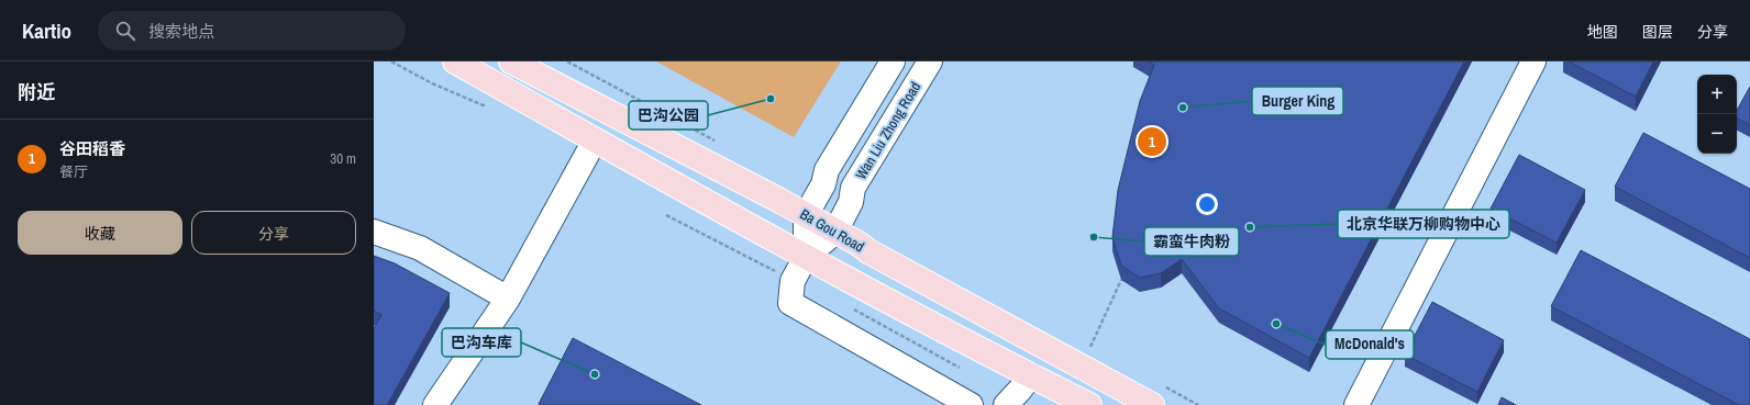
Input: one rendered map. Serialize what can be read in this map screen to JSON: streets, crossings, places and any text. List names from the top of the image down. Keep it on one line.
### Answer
{"streets":{"main road":["Ba Gou Road"],"street":["Wan Liu Zhong Road"]},"crossings":[["Wan Liu Zhong Road","Ba Gou Road"]],"places":["巴沟公园","Burger King","北京华联万柳购物中心","霸蛮牛肉粉","McDonald's","巴沟车库"],"page":{"header":"Kartio","search":"搜索地点","nav":["地图","图层","分享"],"heading":"附近","map_buttons":["+","−"],"list":[{"mark":"1","name":"谷田稻香","note":"餐厅","value":"30 m"}],"pins":"1","buttons":["收藏","分享"]}}
